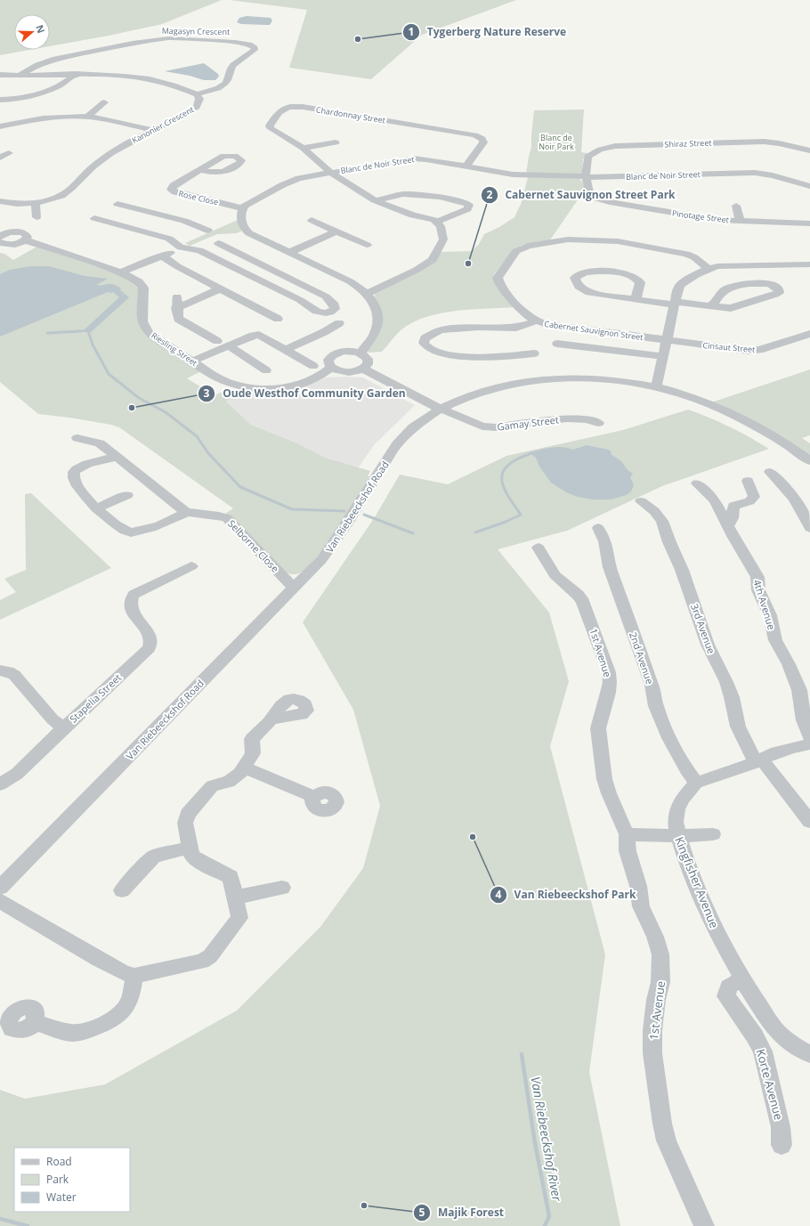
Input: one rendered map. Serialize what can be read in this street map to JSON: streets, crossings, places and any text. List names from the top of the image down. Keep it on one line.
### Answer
{"streets":{"street":["Magasyn Crescent","Chardonnay Street","Kanonier Crescent","Shiraz Street","Blanc de Noir Street","Rose Close","Pinotage Street","Cabernet Sauvignon Street","Cinsaut Street","Riesling Street","Gamay Street","Van Riebeeckshof Road","Selborne Close","4th Avenue","3rd Avenue","1st Avenue","2nd Avenue","Stapelia Street","Kingfisher Avenue","Korte Avenue"]},"crossings":[["Magasyn Crescent","Kanonier Crescent"],["Chardonnay Street","Blanc de Noir Street"],["Shiraz Street","Blanc de Noir Street"],["Shiraz Street","Pinotage Street"],["Blanc de Noir Street","Rose Close"],["Blanc de Noir Street","Pinotage Street"],["Cabernet Sauvignon Street","Cinsaut Street"],["Gamay Street","Van Riebeeckshof Road"],["Van Riebeeckshof Road","Selborne Close"],["2nd Avenue","Kingfisher Avenue"],["Kingfisher Avenue","Korte Avenue"]],"water":["Van Riebeeckshof River"],"parks":["Blanc de Noir Park"],"places":["Tygerberg Nature Reserve","Cabernet Sauvignon Street Park","Oude Westhof Community Garden","Van Riebeeckshof Park","Majik Forest"],"legend":["Road","Park","Water"],"north":"right"}
